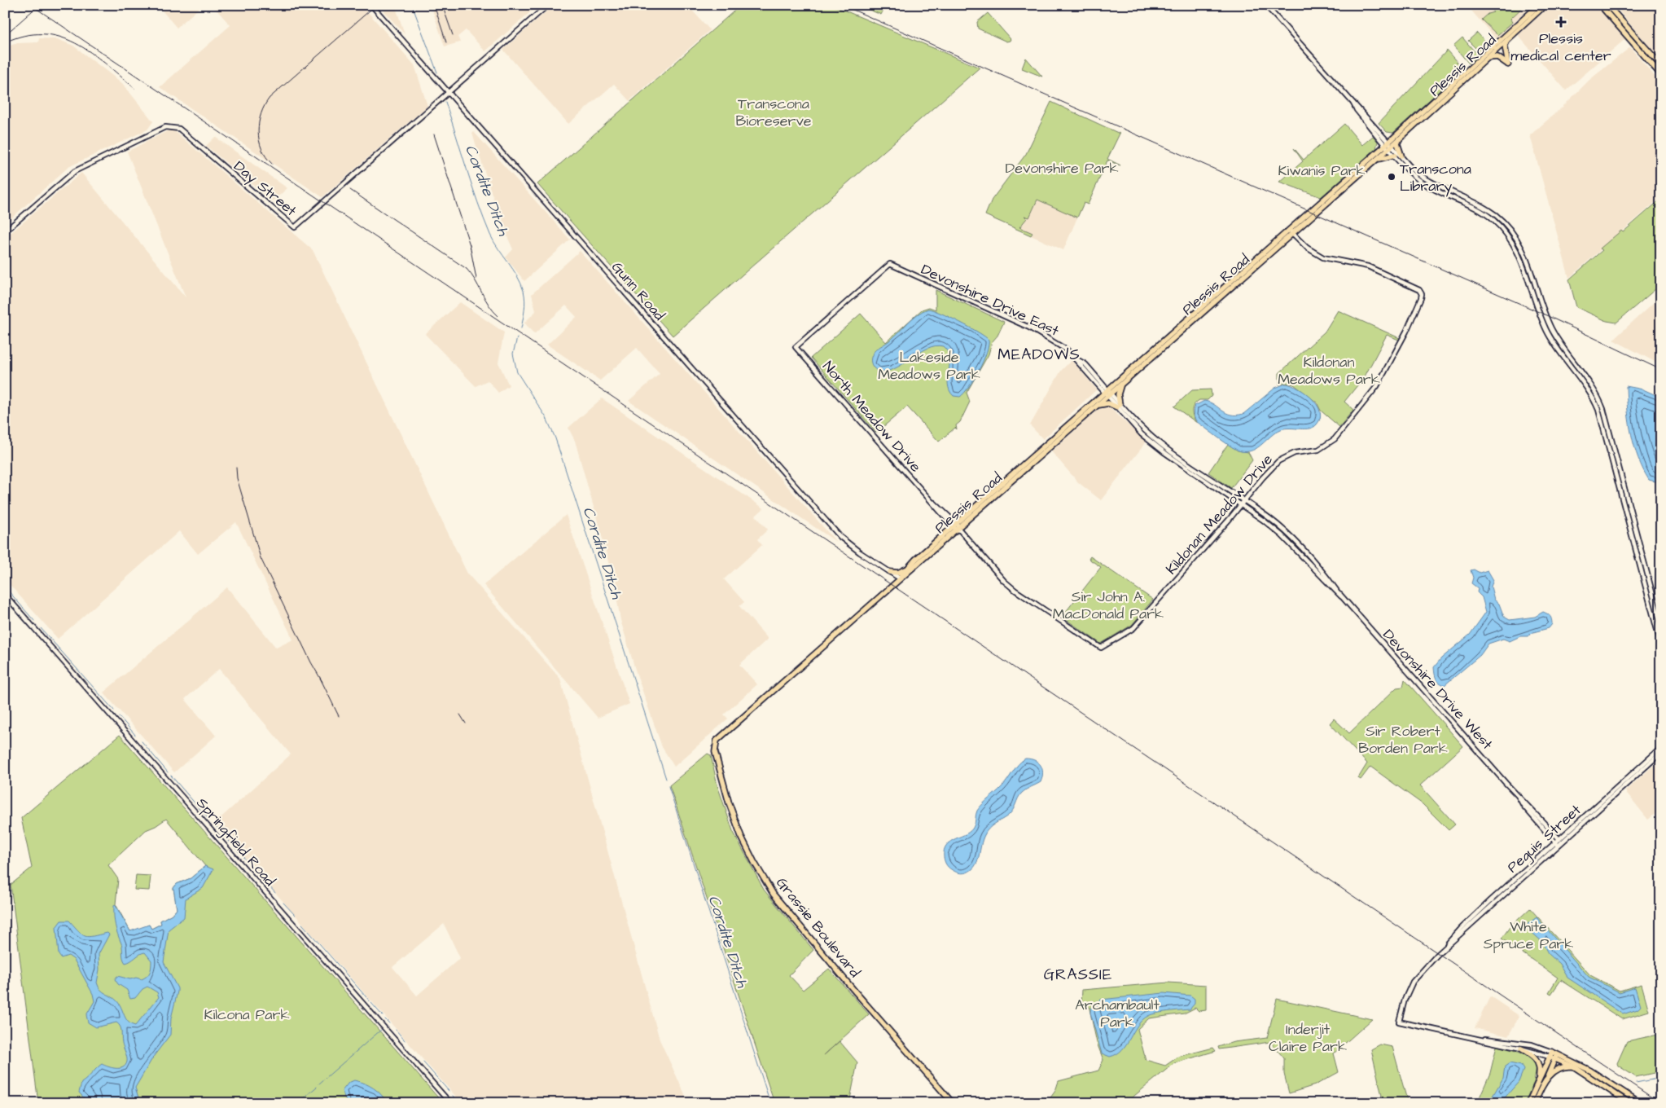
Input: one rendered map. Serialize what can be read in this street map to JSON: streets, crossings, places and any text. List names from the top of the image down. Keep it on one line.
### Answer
{"streets":{"main road":["Plessis Road","Grassie Boulevard"],"street":["Day Street","Gunn Road","Devonshire Drive East","North Meadow Drive","Kildonan Meadow Drive","Devonshire Drive West","Peguis Street","Springfield Road"]},"crossings":[["Plessis Road","Gunn Road"],["Plessis Road","Devonshire Drive East"],["Plessis Road","North Meadow Drive"],["Plessis Road","Kildonan Meadow Drive"],["Plessis Road","Devonshire Drive West"],["Plessis Road","Grassie Boulevard"],["Day Street","Gunn Road"],["Devonshire Drive East","North Meadow Drive"],["Devonshire Drive East","Devonshire Drive West"],["North Meadow Drive","Kildonan Meadow Drive"],["Kildonan Meadow Drive","Devonshire Drive West"],["Devonshire Drive West","Peguis Street"]],"districts":["MEADOWS","GRASSIE"],"water":["Cordite Ditch"],"parks":["Transcona Bioreserve","Devonshire Park","Kiwanis Park","Lakeside Meadows Park","Kildonan Meadows Park","Sir John A. MacDonald Park","Sir Robert Borden Park","White Spruce Park","Archambault Park","Kilcona Park","Inderjit Claire Park"],"places":{"health":["Plessis medical center"],"other":["Transcona Library"]}}
